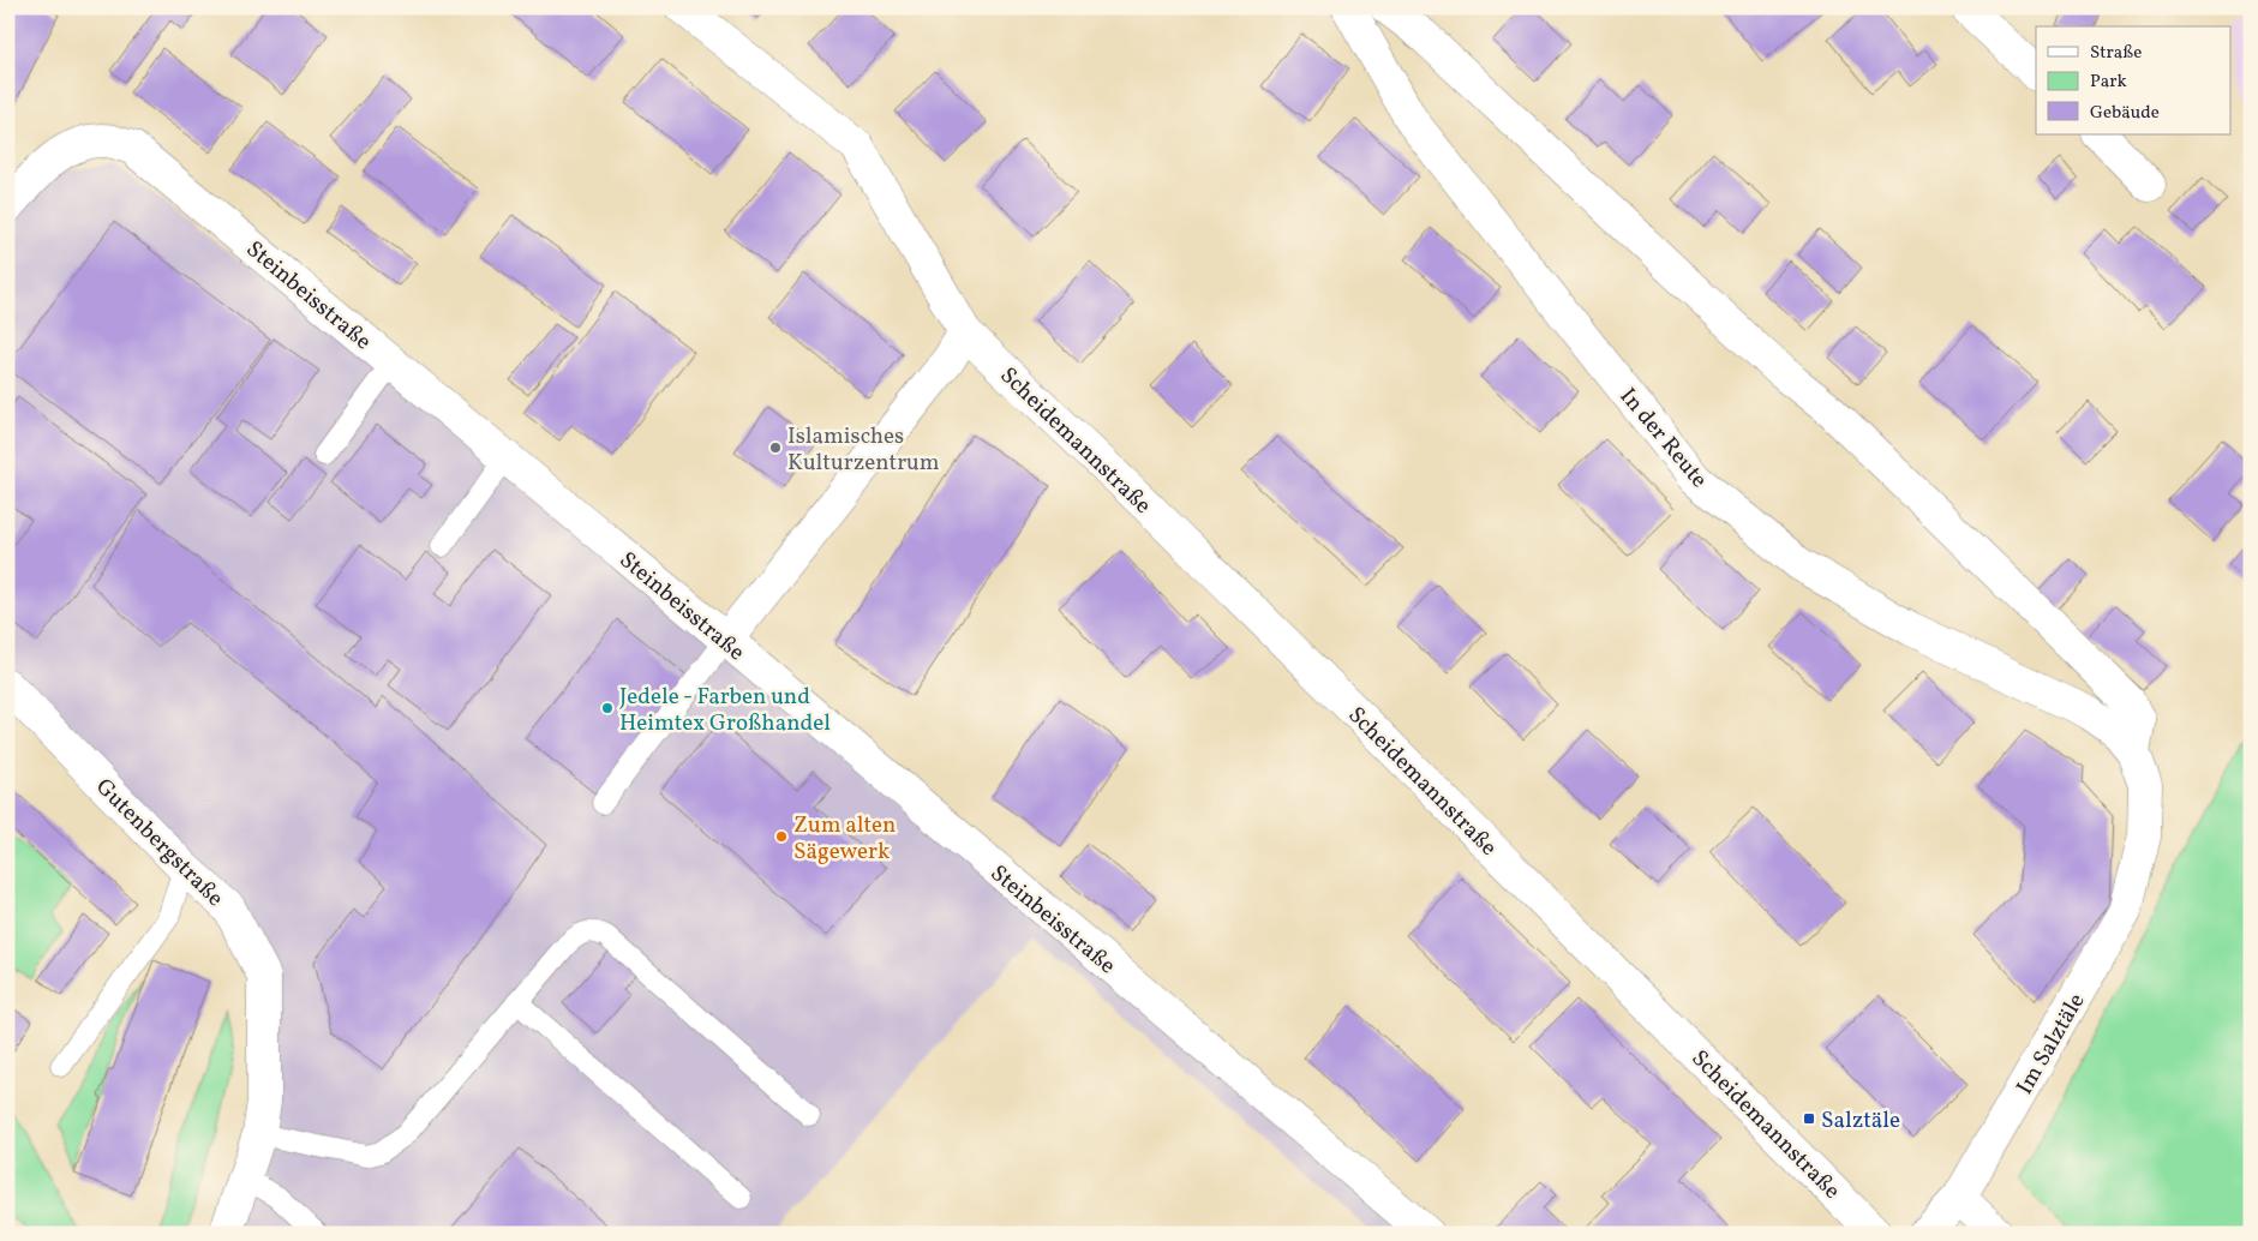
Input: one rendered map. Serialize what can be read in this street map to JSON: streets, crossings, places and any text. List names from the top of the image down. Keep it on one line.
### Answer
{"streets":{"street":["Steinbeisstraße","In der Reute","Scheidemannstraße","Gutenbergstraße","Im Salztäle"]},"crossings":[["In der Reute","Im Salztäle"]],"places":{"other":["Islamisches Kulturzentrum","Jedele - Farben und Heimtex Großhandel","Zum alten Sägewerk"],"transit":["Salztäle"]},"legend":["Straße","Park","Gebäude"]}
